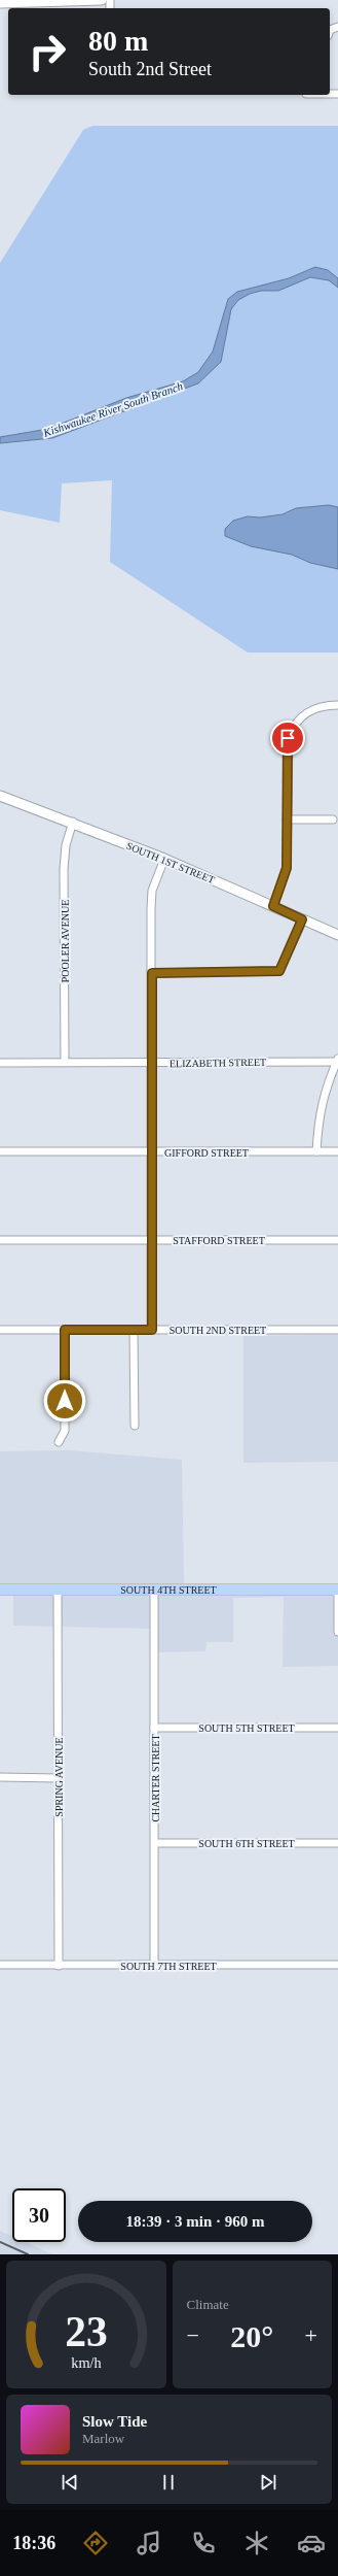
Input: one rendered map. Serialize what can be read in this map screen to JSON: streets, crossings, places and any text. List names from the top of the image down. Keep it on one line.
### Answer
{"streets":{"main road":["SOUTH 4TH STREET"],"street":["SOUTH 1ST STREET","POOLER AVENUE","ELIZABETH STREET","GIFFORD STREET","STAFFORD STREET","SOUTH 2ND STREET","SOUTH 5TH STREET","SPRING AVENUE","CHARTER STREET","SOUTH 6TH STREET","SOUTH 7TH STREET"]},"crossings":[["SOUTH 1ST STREET","POOLER AVENUE"],["POOLER AVENUE","ELIZABETH STREET"],["SOUTH 4TH STREET","SPRING AVENUE"],["SOUTH 4TH STREET","CHARTER STREET"],["SOUTH 5TH STREET","CHARTER STREET"],["SPRING AVENUE","SOUTH 7TH STREET"],["CHARTER STREET","SOUTH 6TH STREET"],["CHARTER STREET","SOUTH 7TH STREET"]],"water":["Kishwaukee River South Branch"],"page":{"turn":["80 m","South 2nd Street"],"limit":"30","trip":"18:39 · 3 min · 960 m","tile":"Climate","heat":["−","20°","+"],"song":["Slow Tide","Marlow"],"tabs":"18:36","gauge":["23","km/h"]}}
